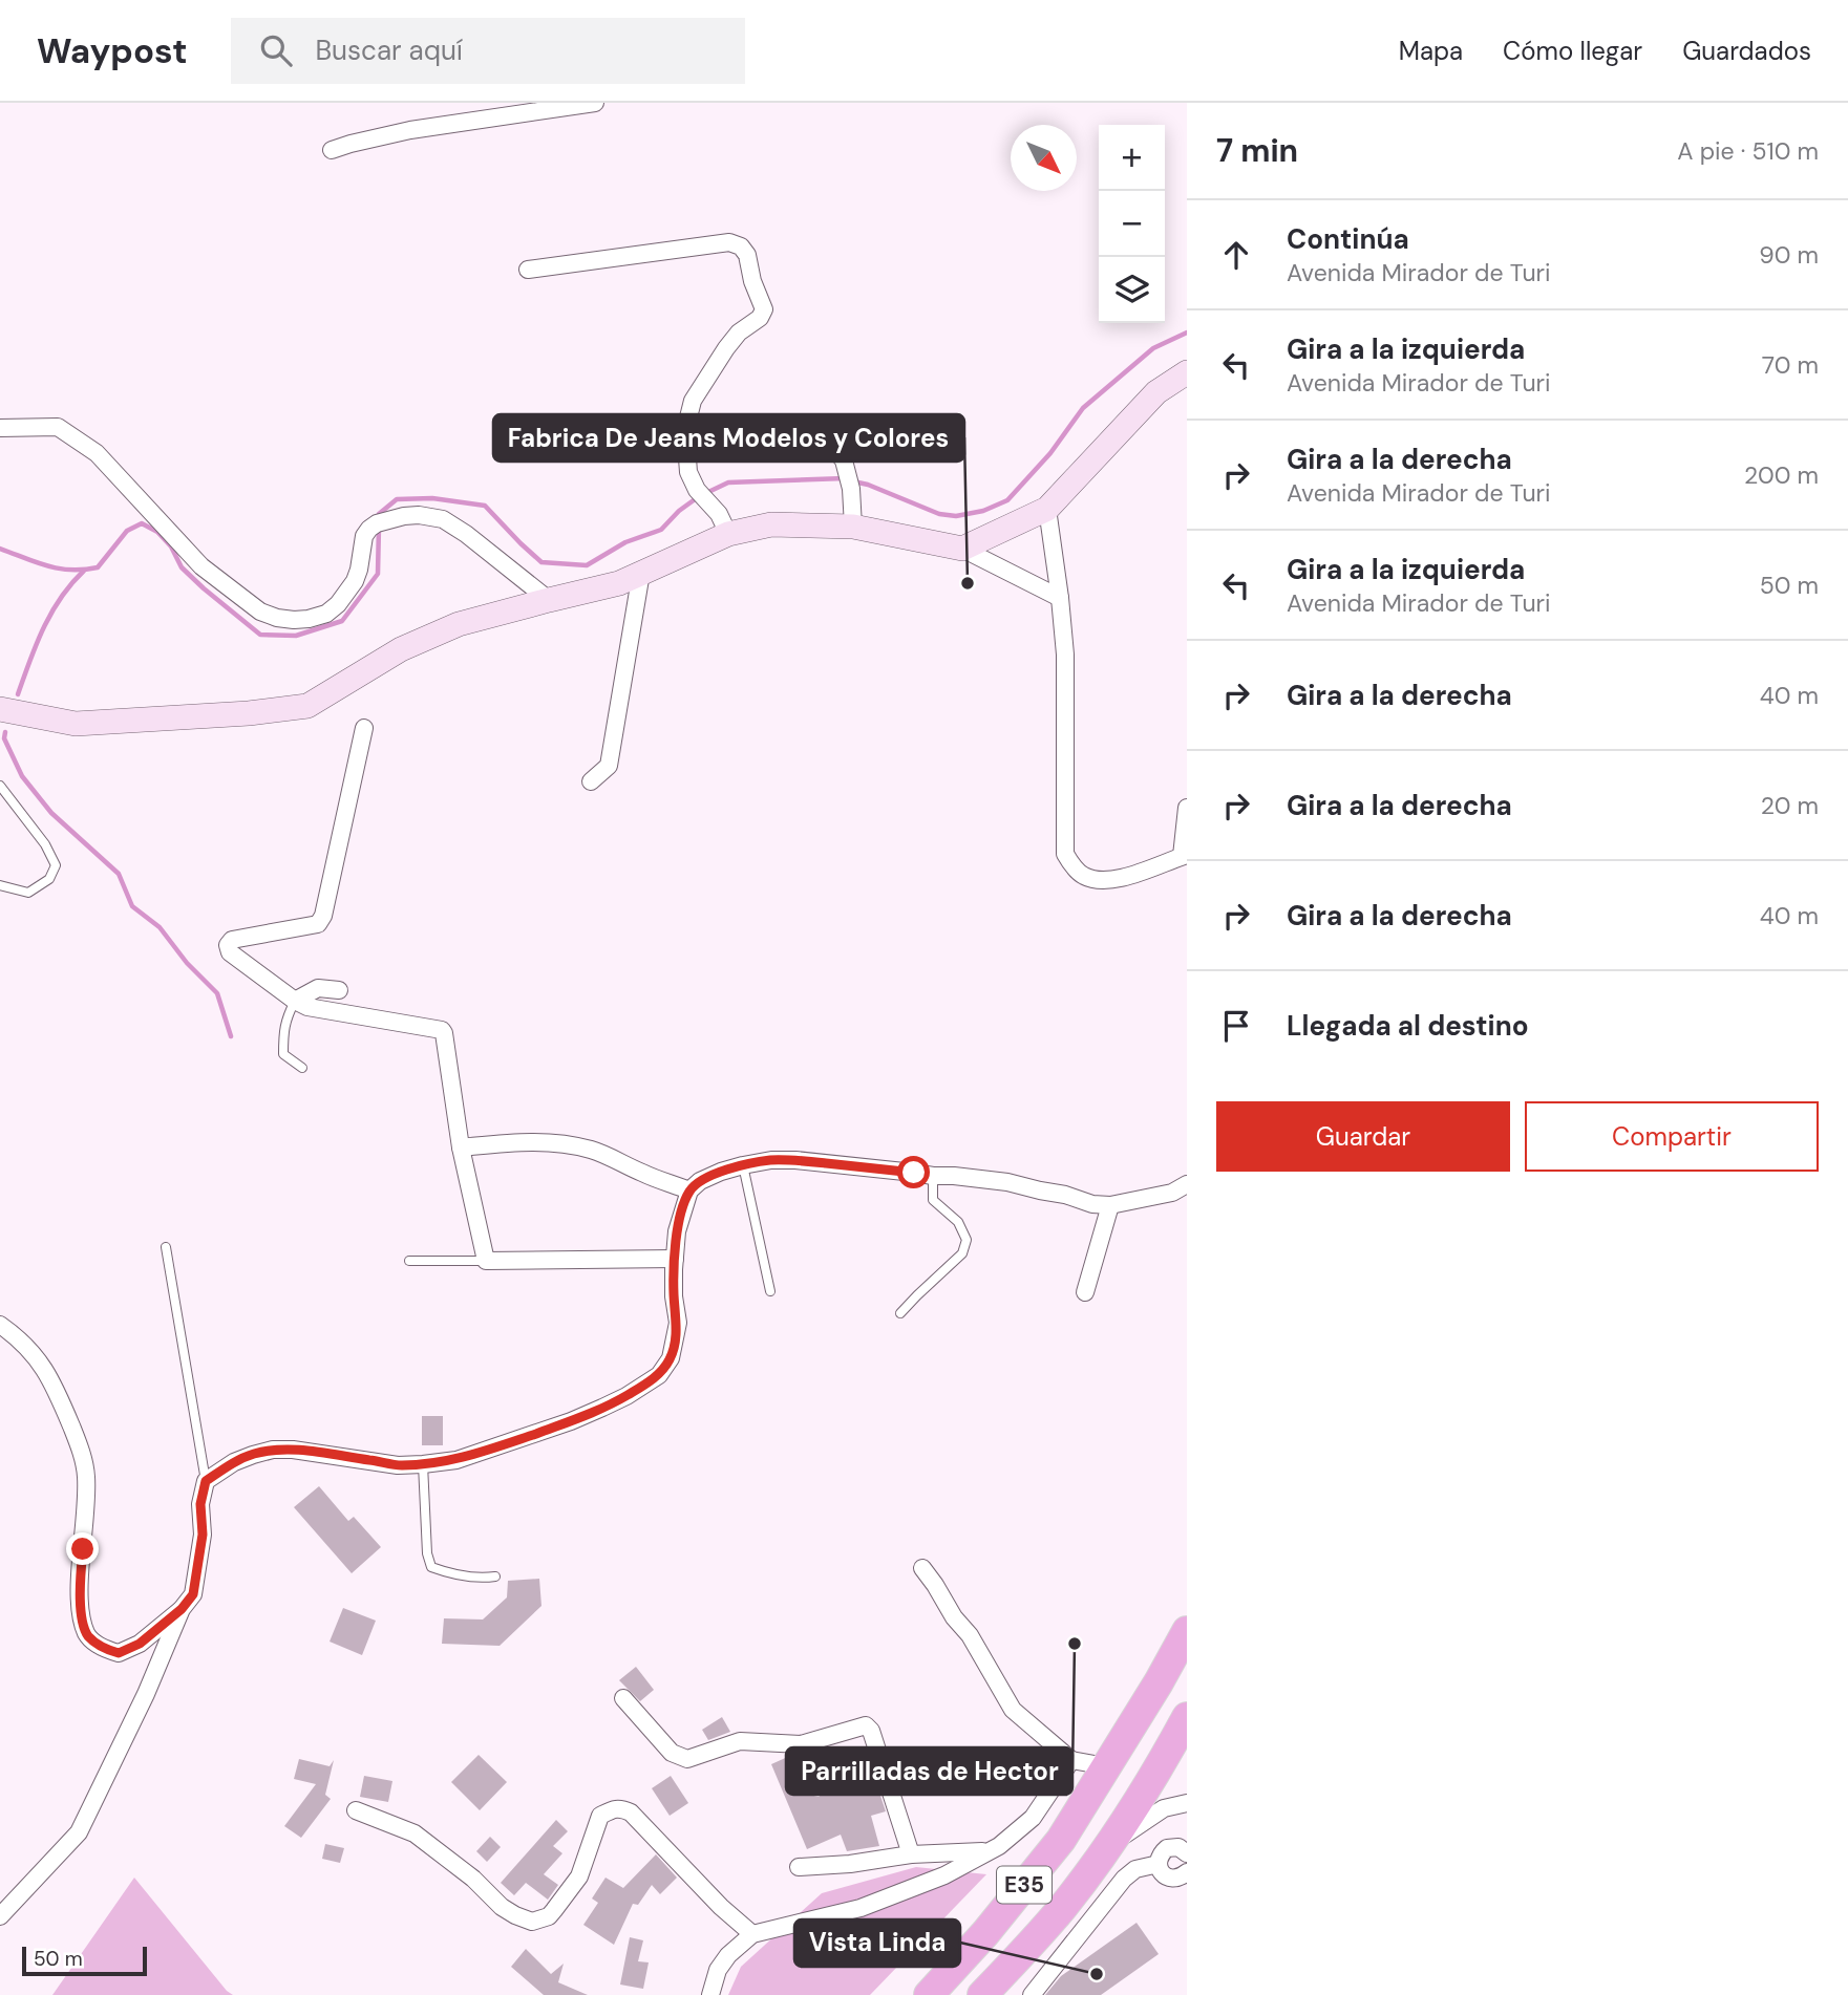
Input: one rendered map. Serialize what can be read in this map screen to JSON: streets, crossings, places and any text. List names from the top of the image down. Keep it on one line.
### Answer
{"streets":{"highway":["E35"]},"places":["Fabrica De Jeans Modelos y Colores","Parrilladas de Hector","Vista Linda"],"scale_bar":"50 m","north":"bottom right","page":{"header":"Waypost","search":"Buscar aquí","nav":["Mapa","Cómo llegar","Guardados"],"heading":["7 min","A pie · 510 m"],"map_buttons":["+","−"],"list":[["Continúa","Avenida Mirador de Turi","90 m"],["Gira a la izquierda","Avenida Mirador de Turi","70 m"],["Gira a la derecha","Avenida Mirador de Turi","200 m"],["Gira a la izquierda","Avenida Mirador de Turi","50 m"],["Gira a la derecha","40 m"],["Gira a la derecha","20 m"],["Gira a la derecha","40 m"],"Llegada al destino"],"buttons":["Guardar","Compartir"],"scale":"50 m"}}
